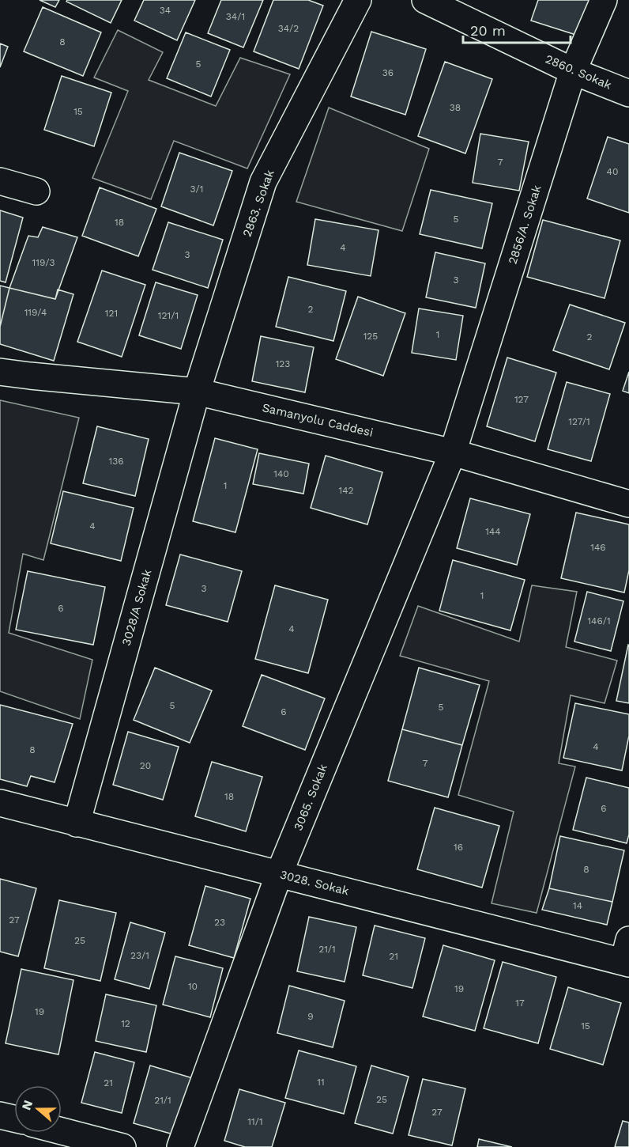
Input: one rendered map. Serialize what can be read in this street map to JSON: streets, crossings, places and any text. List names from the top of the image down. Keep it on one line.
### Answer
{"streets":{"street":["2860. Sokak","2863. Sokak","2856/A. Sokak","Samanyolu Caddesi","3028/A Sokak","3065. Sokak","3028. Sokak"]},"crossings":[["2860. Sokak","2856/A. Sokak"],["2863. Sokak","Samanyolu Caddesi"],["2863. Sokak","3028/A Sokak"],["2856/A. Sokak","Samanyolu Caddesi"],["2856/A. Sokak","3065. Sokak"],["Samanyolu Caddesi","3028/A Sokak"],["Samanyolu Caddesi","3065. Sokak"],["3028/A Sokak","3028. Sokak"],["3065. Sokak","3028. Sokak"]],"house_numbers":["34","34/1","34/2","8","5","36","38","15","7","40","3/1","5","18","4","3","119/3","3","2","119/4","121","121/1","1","125","2","123","127","127/1","136","140","1","142","4","144","146","3","1","6","146/1","4","5","5","6","4","8","7","20","18","6","16","8","14","27","23","25","21/1","23/1","21","10","19","17","19","9","12","15","11","21","25","21/1","27","11/1"],"scale_bar":"20 m","north":"left"}
